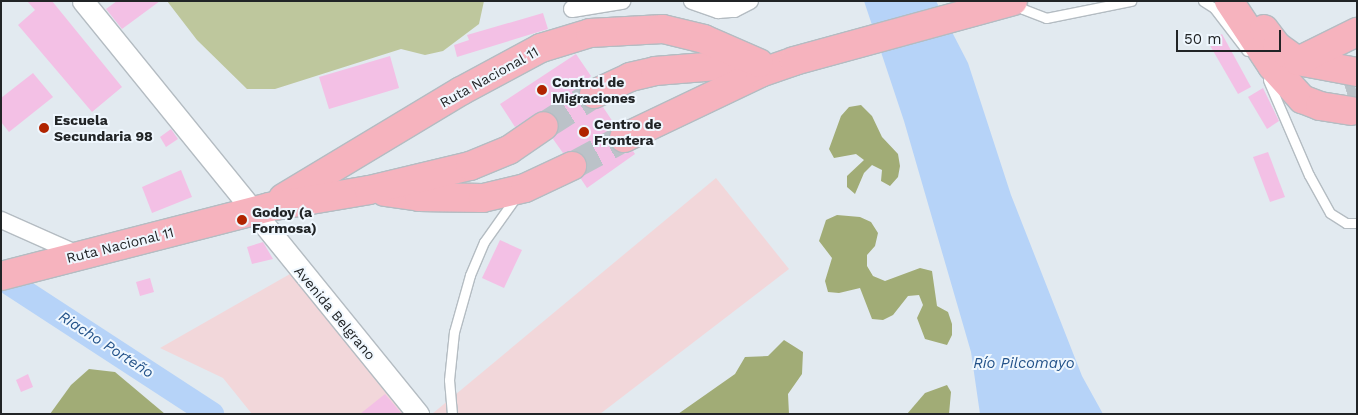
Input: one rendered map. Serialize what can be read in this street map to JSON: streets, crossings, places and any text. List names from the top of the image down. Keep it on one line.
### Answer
{"streets":{"highway":["Ruta Nacional 11"],"street":["Avenida Belgrano"]},"crossings":[["Ruta Nacional 11","Avenida Belgrano"]],"water":["Riacho Porteño","Río Pilcomayo"],"places":["Control de Migraciones","Escuela Secundaria 98","Centro de Frontera","Godoy (a Formosa)"],"scale_bar":"50 m"}
